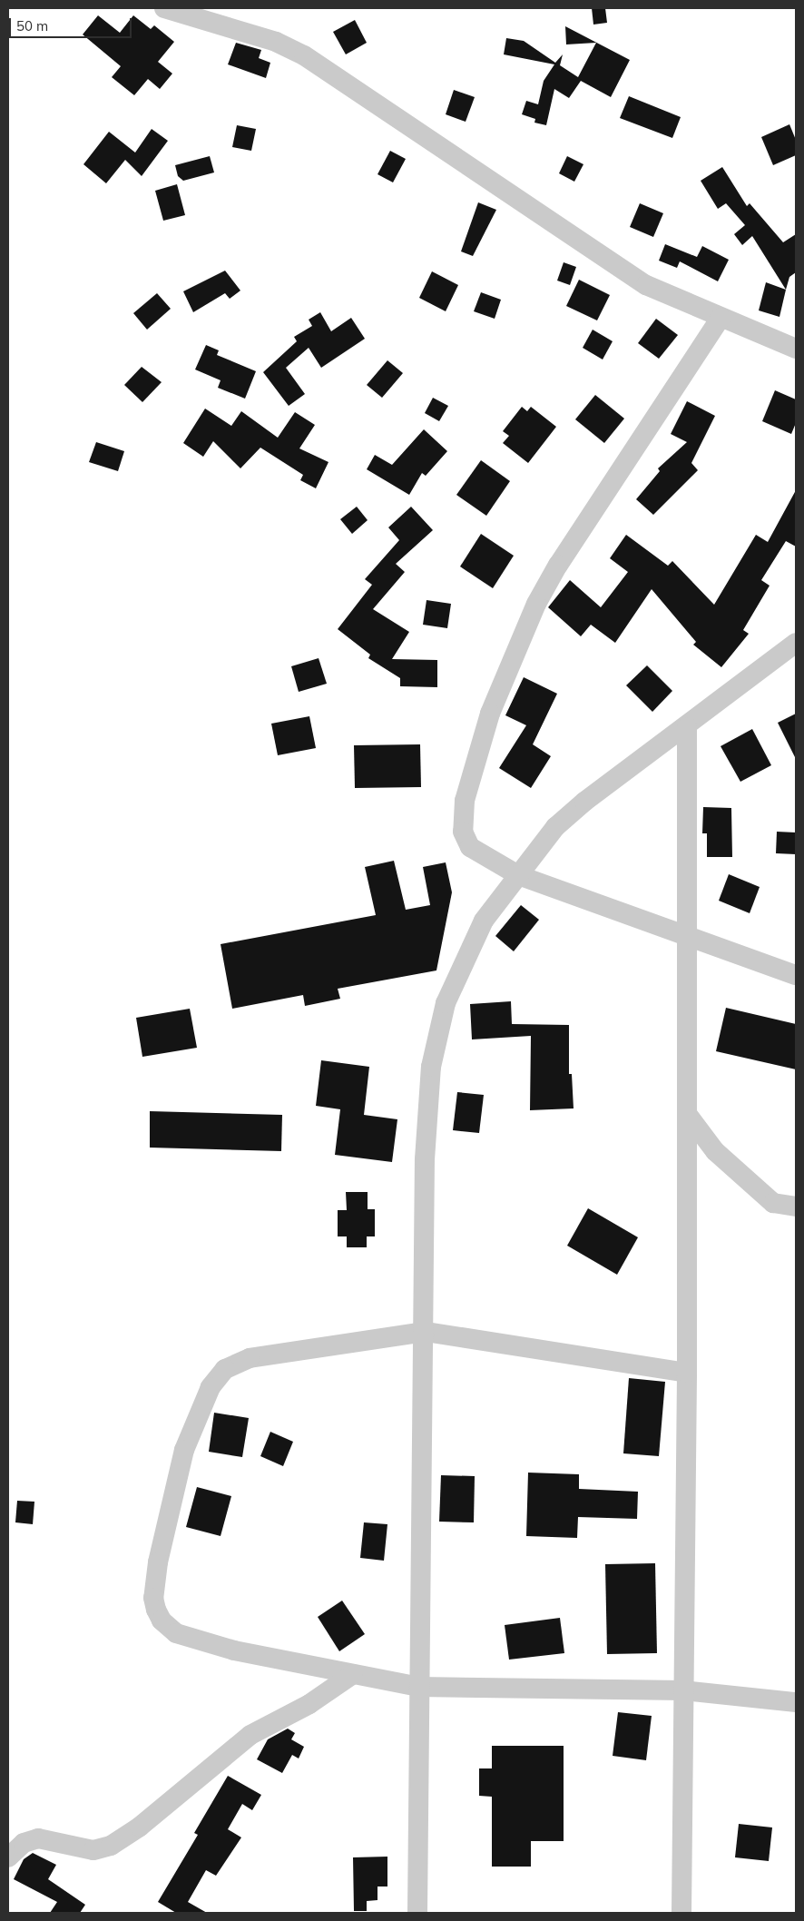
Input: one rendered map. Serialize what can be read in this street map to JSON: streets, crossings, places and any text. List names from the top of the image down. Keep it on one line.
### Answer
{"scale_bar":"50 m"}
